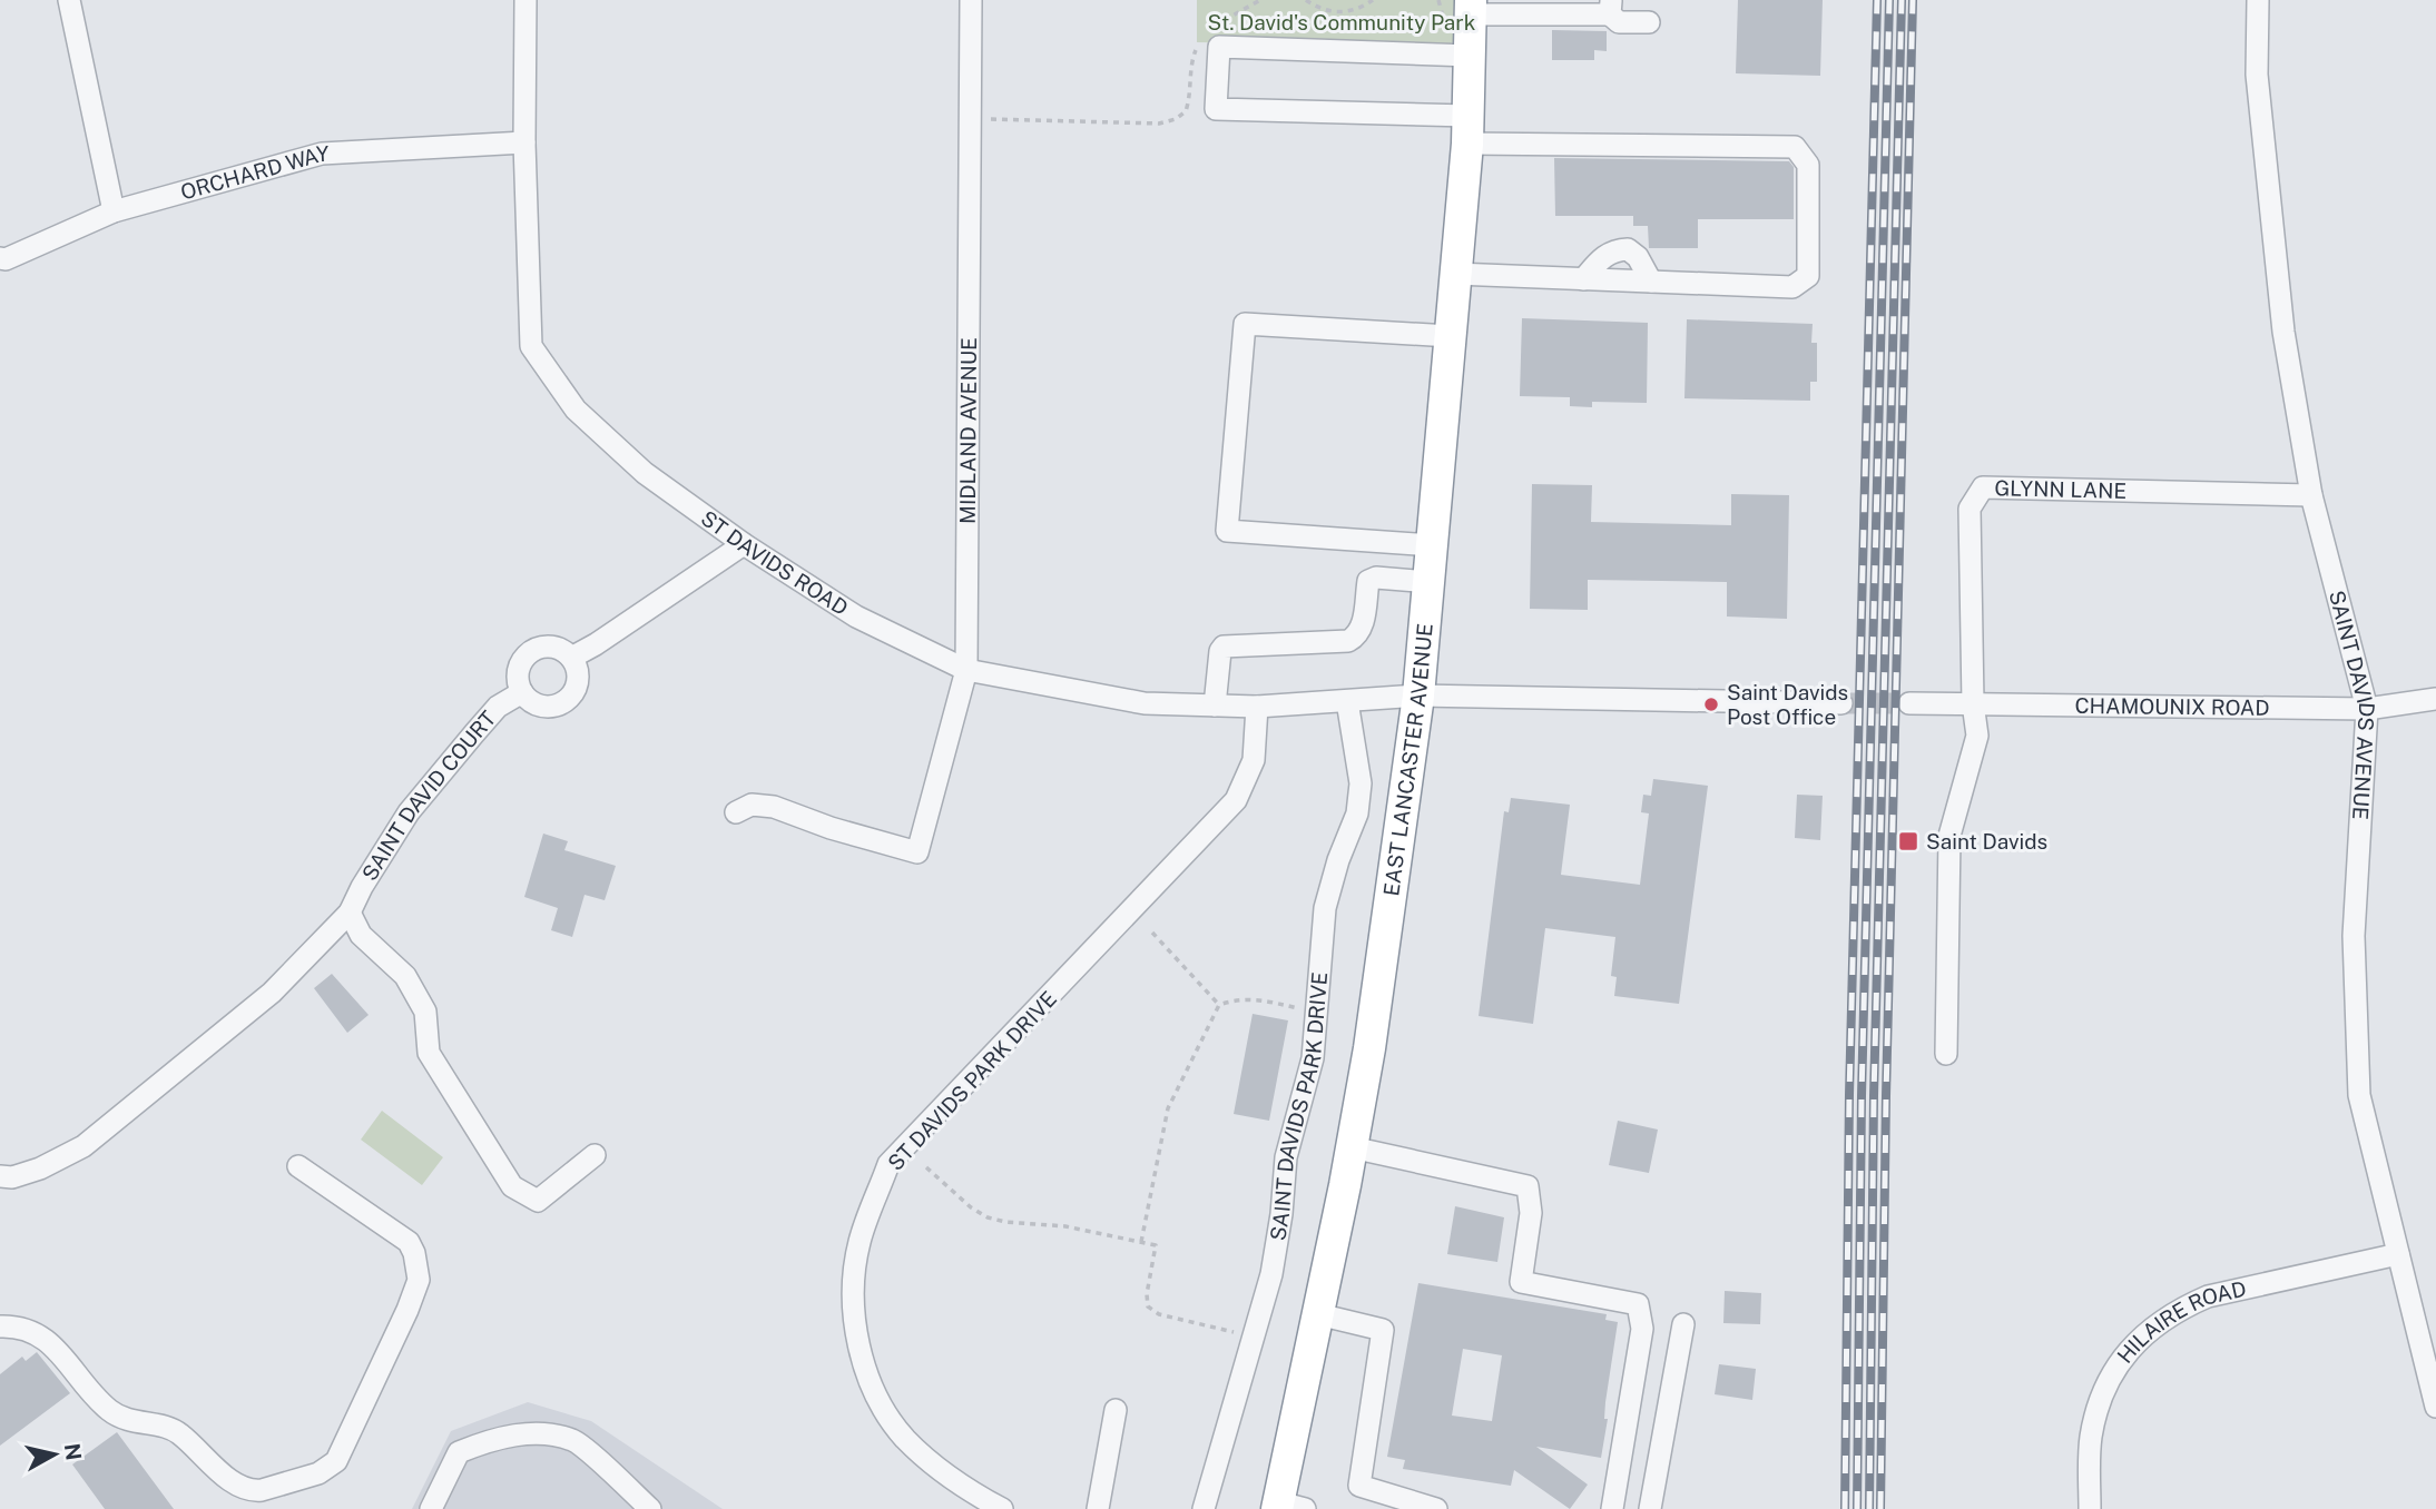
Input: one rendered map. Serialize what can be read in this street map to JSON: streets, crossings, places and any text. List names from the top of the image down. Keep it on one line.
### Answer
{"streets":{"highway":["EAST LANCASTER AVENUE"],"street":["ORCHARD WAY","MIDLAND AVENUE","GLYNN LANE","ST DAVIDS ROAD","SAINT DAVIDS AVENUE","CHAMOUNIX ROAD","SAINT DAVID COURT","ST DAVIDS PARK DRIVE","SAINT DAVIDS PARK DRIVE","HILAIRE ROAD"]},"crossings":[["ORCHARD WAY","ST DAVIDS ROAD"],["MIDLAND AVENUE","ST DAVIDS ROAD"],["GLYNN LANE","SAINT DAVIDS AVENUE"],["GLYNN LANE","CHAMOUNIX ROAD"],["ST DAVIDS ROAD","EAST LANCASTER AVENUE"],["ST DAVIDS ROAD","ST DAVIDS PARK DRIVE"],["ST DAVIDS ROAD","SAINT DAVIDS PARK DRIVE"],["SAINT DAVIDS AVENUE","CHAMOUNIX ROAD"],["SAINT DAVIDS AVENUE","HILAIRE ROAD"]],"parks":["St. David's Community Park"],"places":{"other":["Saint Davids Post Office"],"transit":["Saint Davids"]},"north":"right"}
